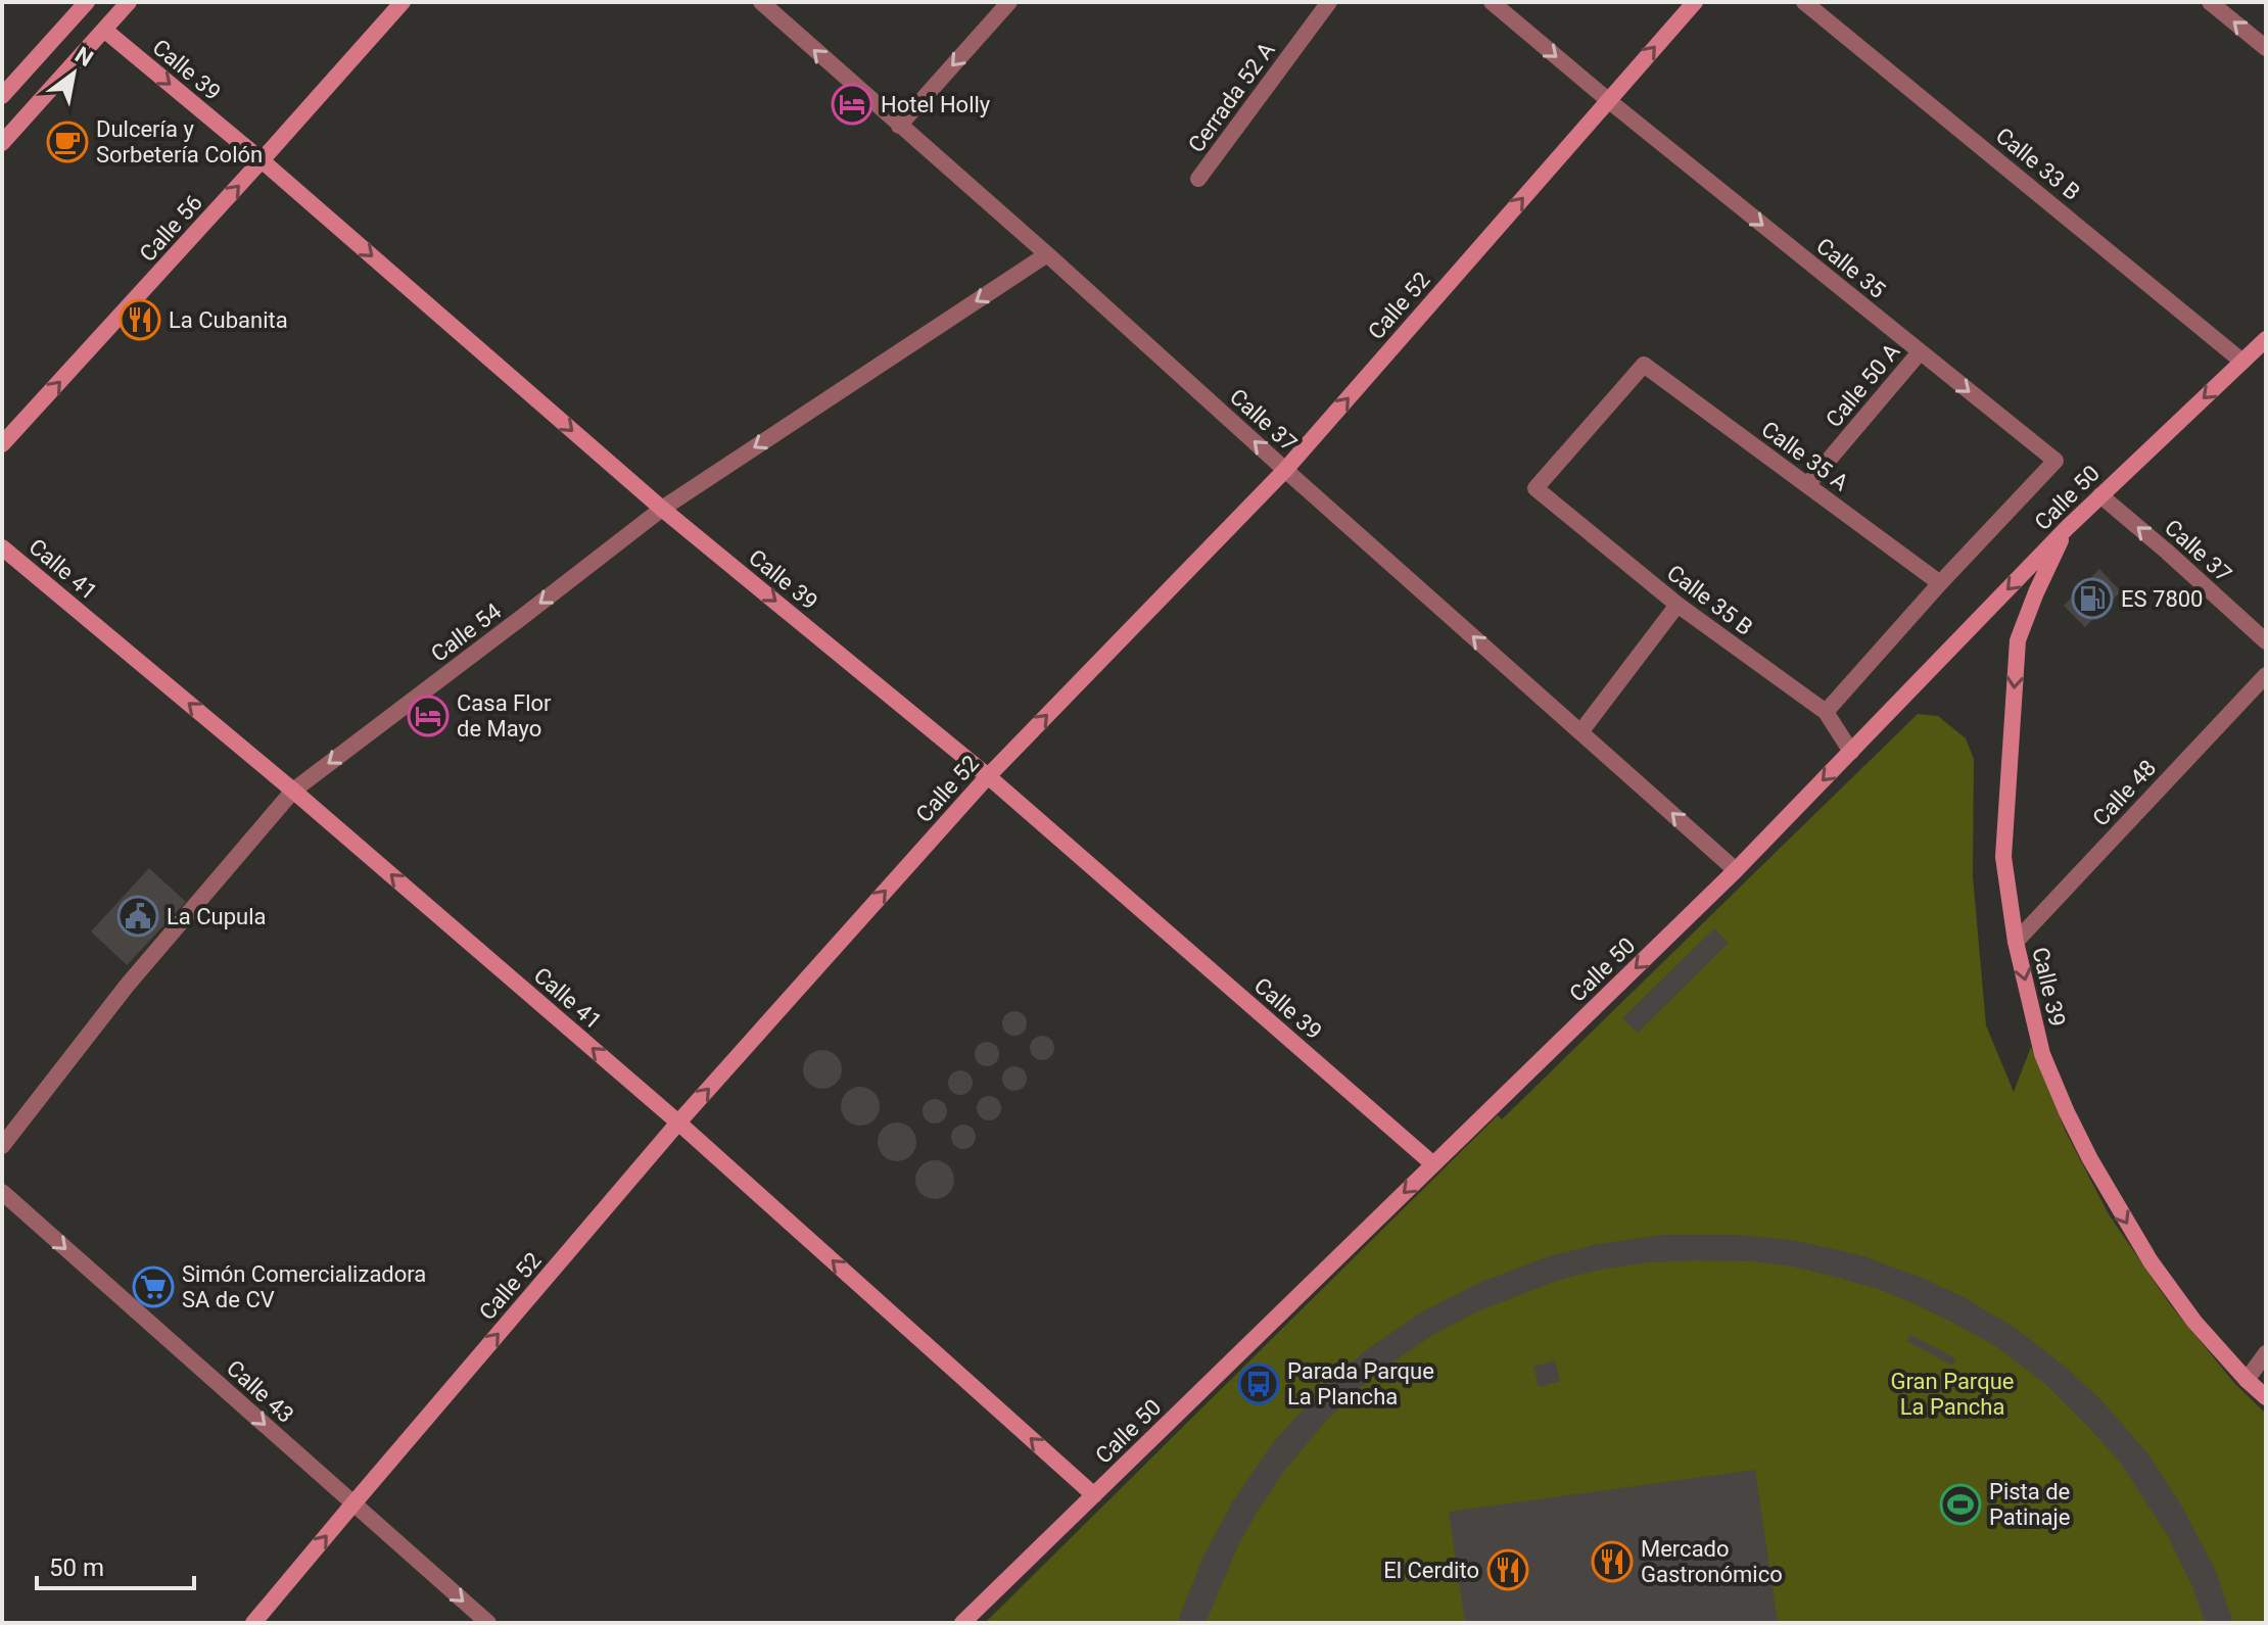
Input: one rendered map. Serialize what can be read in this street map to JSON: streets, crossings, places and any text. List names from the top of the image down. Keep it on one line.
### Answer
{"streets":{"main road":["Calle 39","Calle 56","Calle 52","Calle 50","Calle 41"],"street":["Cerrada 52 A","Calle 33 B","Calle 35","Calle 50 A","Calle 37","Calle 35 A","Calle 35 B","Calle 54","Calle 48","Calle 43"]},"crossings":[["Calle 39","Calle 56"],["Calle 39","Calle 52"],["Calle 39","Calle 50"],["Calle 39","Calle 54"],["Calle 39","Calle 48"],["Calle 33 B","Calle 50"],["Calle 35","Calle 52"],["Calle 35","Calle 50 A"],["Calle 35","Calle 35 A"],["Calle 52","Calle 37"],["Calle 52","Calle 41"],["Calle 52","Calle 43"],["Calle 50 A","Calle 35 A"],["Calle 37","Calle 50"],["Calle 37","Calle 54"],["Calle 35 A","Calle 35 B"],["Calle 50","Calle 41"],["Calle 50","Calle 35 B"],["Calle 41","Calle 54"]],"one_way":["Calle 39","Calle 56","Calle 35","Calle 52","Calle 37","Calle 50","Calle 41","Calle 54","Calle 43"],"parks":["Gran Parque La Pancha"],"places":{"hotel":["Hotel Holly","Casa Flor de Mayo"],"cafe":["Dulcería y Sorbetería Colón"],"restaurant":["La Cubanita","Mercado Gastronómico","El Cerdito"],"fuel station":["ES 7800"],"public building":["La Cupula"],"supermarket":["Simón Comercializadora SA de CV"],"bus stop":["Parada Parque La Plancha"],"sports":["Pista de Patinaje"]},"scale_bar":"50 m","north":"top right"}
